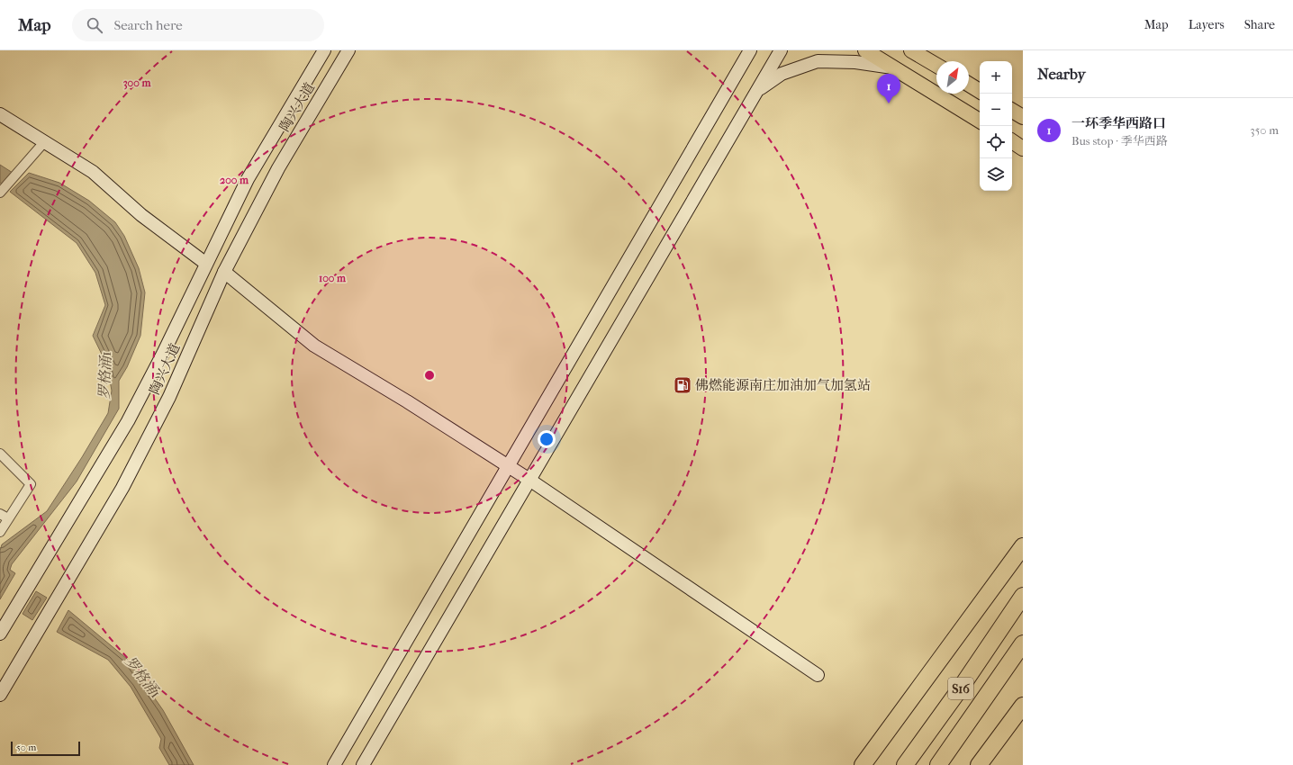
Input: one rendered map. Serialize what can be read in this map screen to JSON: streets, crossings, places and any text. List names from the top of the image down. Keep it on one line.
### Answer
{"streets":{"highway":["S16"],"street":["陶兴大道"]},"water":["罗格涌1"],"places":{"fuel station":["佛燃能源南庄加油加气加氢站"]},"scale_bar":"50 m","north":"top right","page":{"header":"Map","search":"Search here","nav":["Map","Layers","Share"],"heading":"Nearby","map_buttons":["+","−"],"pins":"1","list":[{"mark":"1","name":"一环季华西路口","note":"Bus stop · 季华西路","value":"350 m"}],"scale":"50 m"},"rings":["300 m","200 m","100 m"]}
